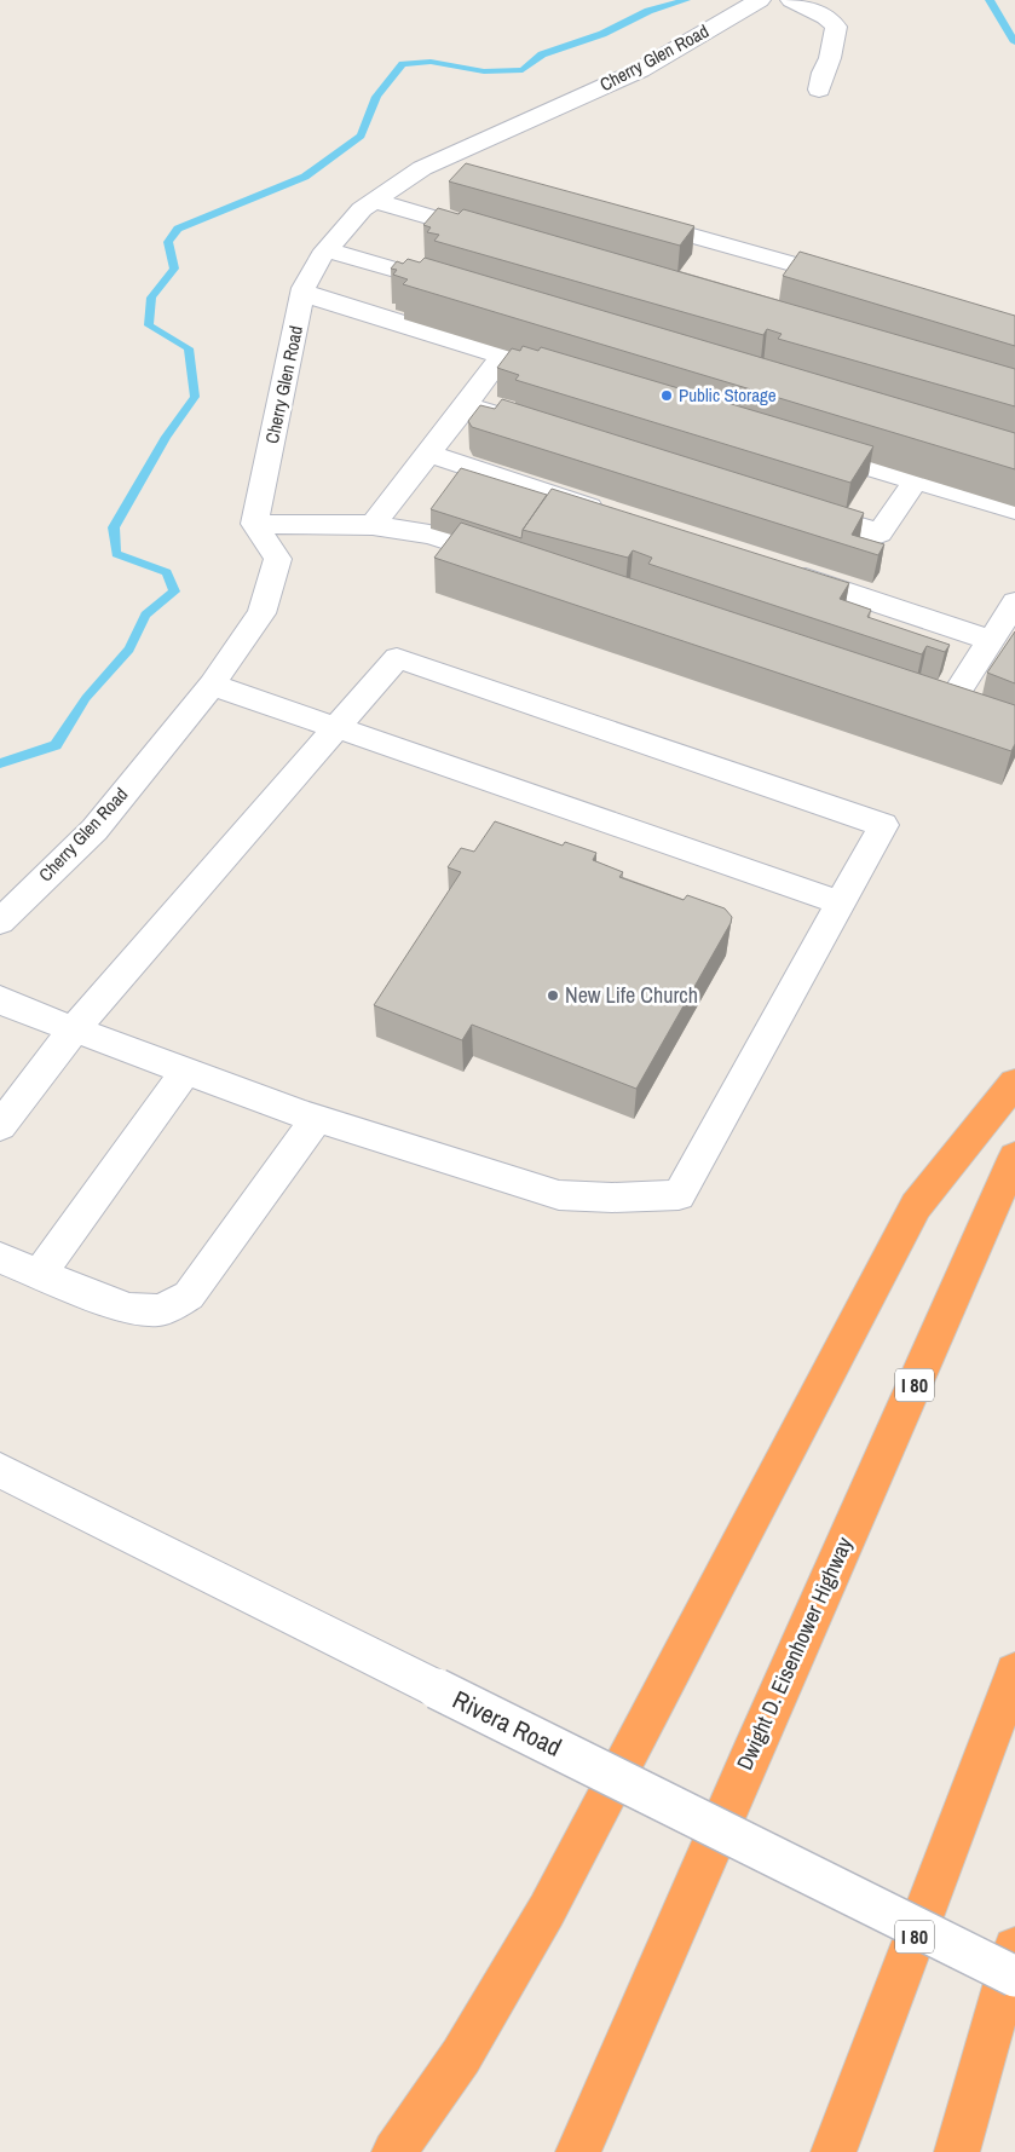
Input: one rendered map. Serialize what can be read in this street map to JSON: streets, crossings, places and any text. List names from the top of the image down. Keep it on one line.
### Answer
{"streets":{"highway":["I 80","Dwight D. Eisenhower Highway"],"street":["Cherry Glen Road","Rivera Road"]},"places":["Public Storage","New Life Church"]}
